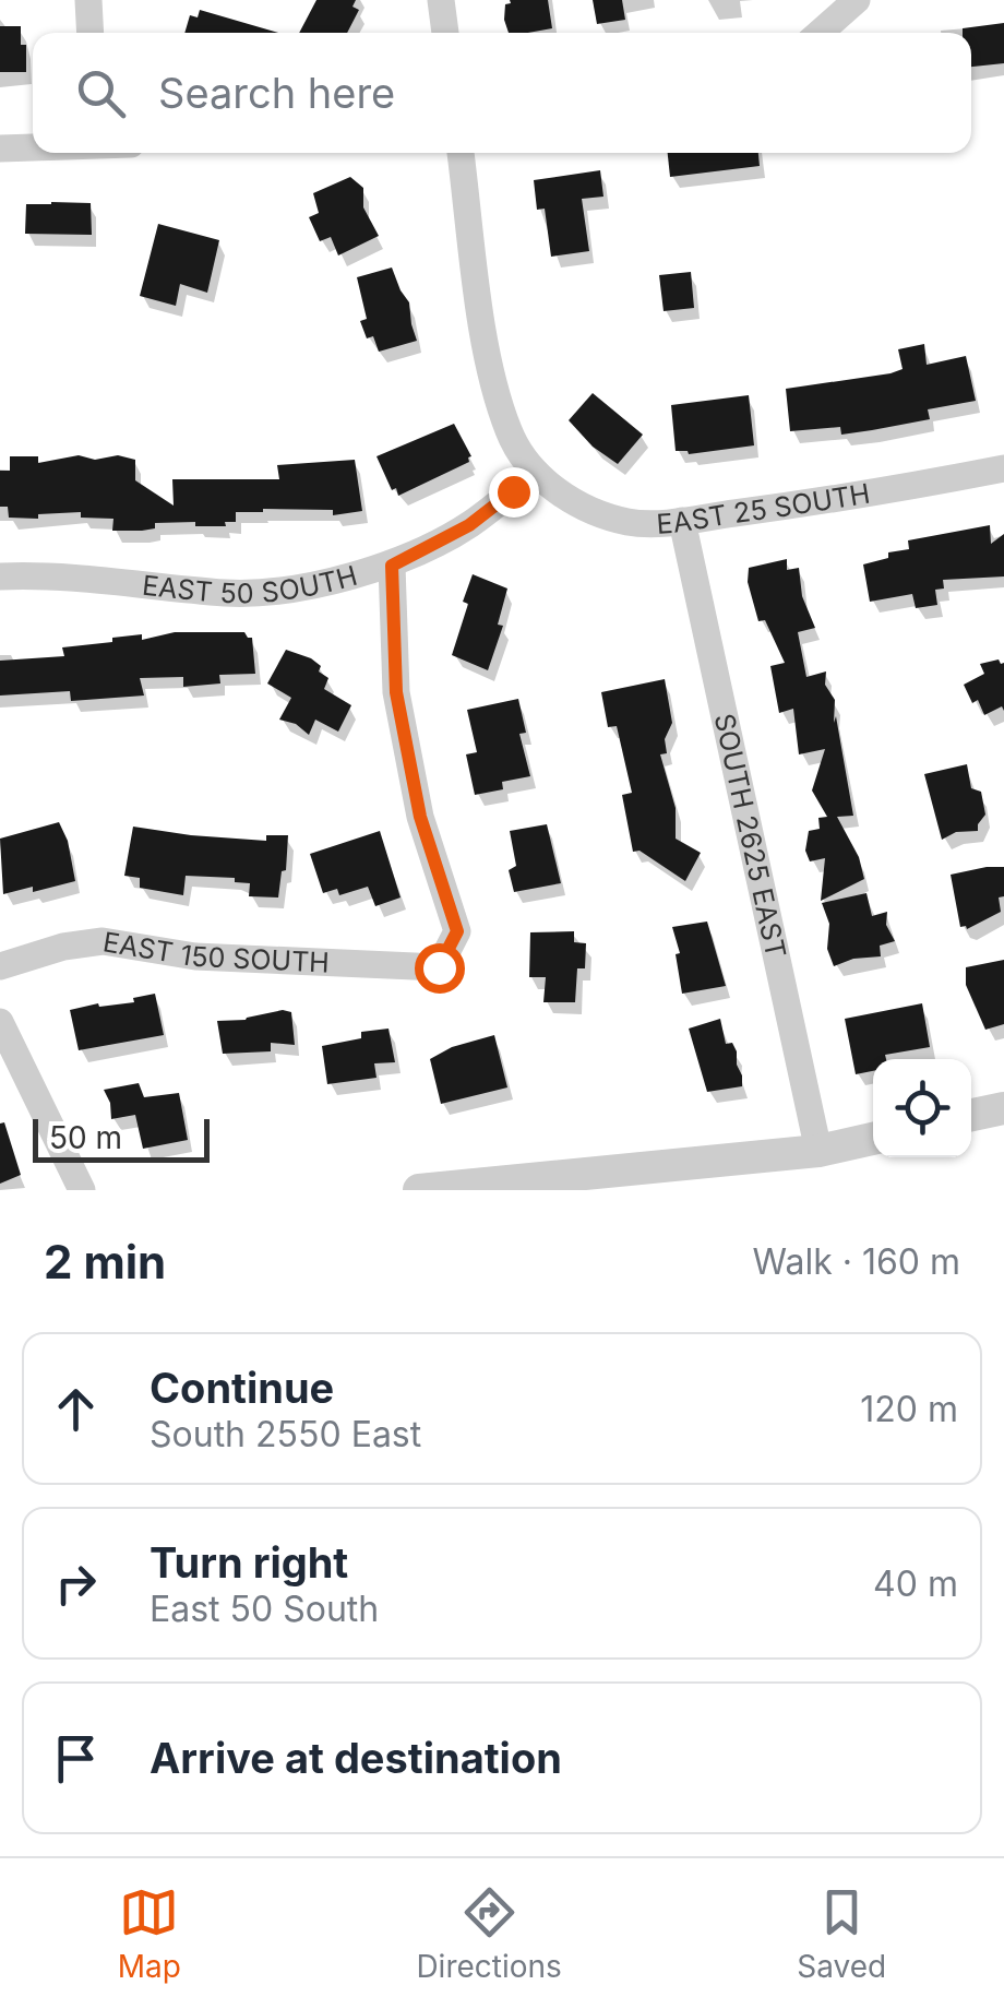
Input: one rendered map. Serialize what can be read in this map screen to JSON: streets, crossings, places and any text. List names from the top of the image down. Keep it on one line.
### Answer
{"streets":{"street":["EAST 25 SOUTH","EAST 50 SOUTH","SOUTH 2625 EAST","EAST 150 SOUTH"]},"crossings":[["EAST 25 SOUTH","EAST 50 SOUTH"],["EAST 25 SOUTH","SOUTH 2625 EAST"],["EAST 50 SOUTH","EAST 150 SOUTH"]],"scale_bar":"50 m","page":{"search":"Search here","scale":"50 m","heading":["2 min","Walk · 160 m"],"list":[["Continue","South 2550 East","120 m"],["Turn right","East 50 South","40 m"],"Arrive at destination"],"nav":["Map","Directions","Saved"]}}
